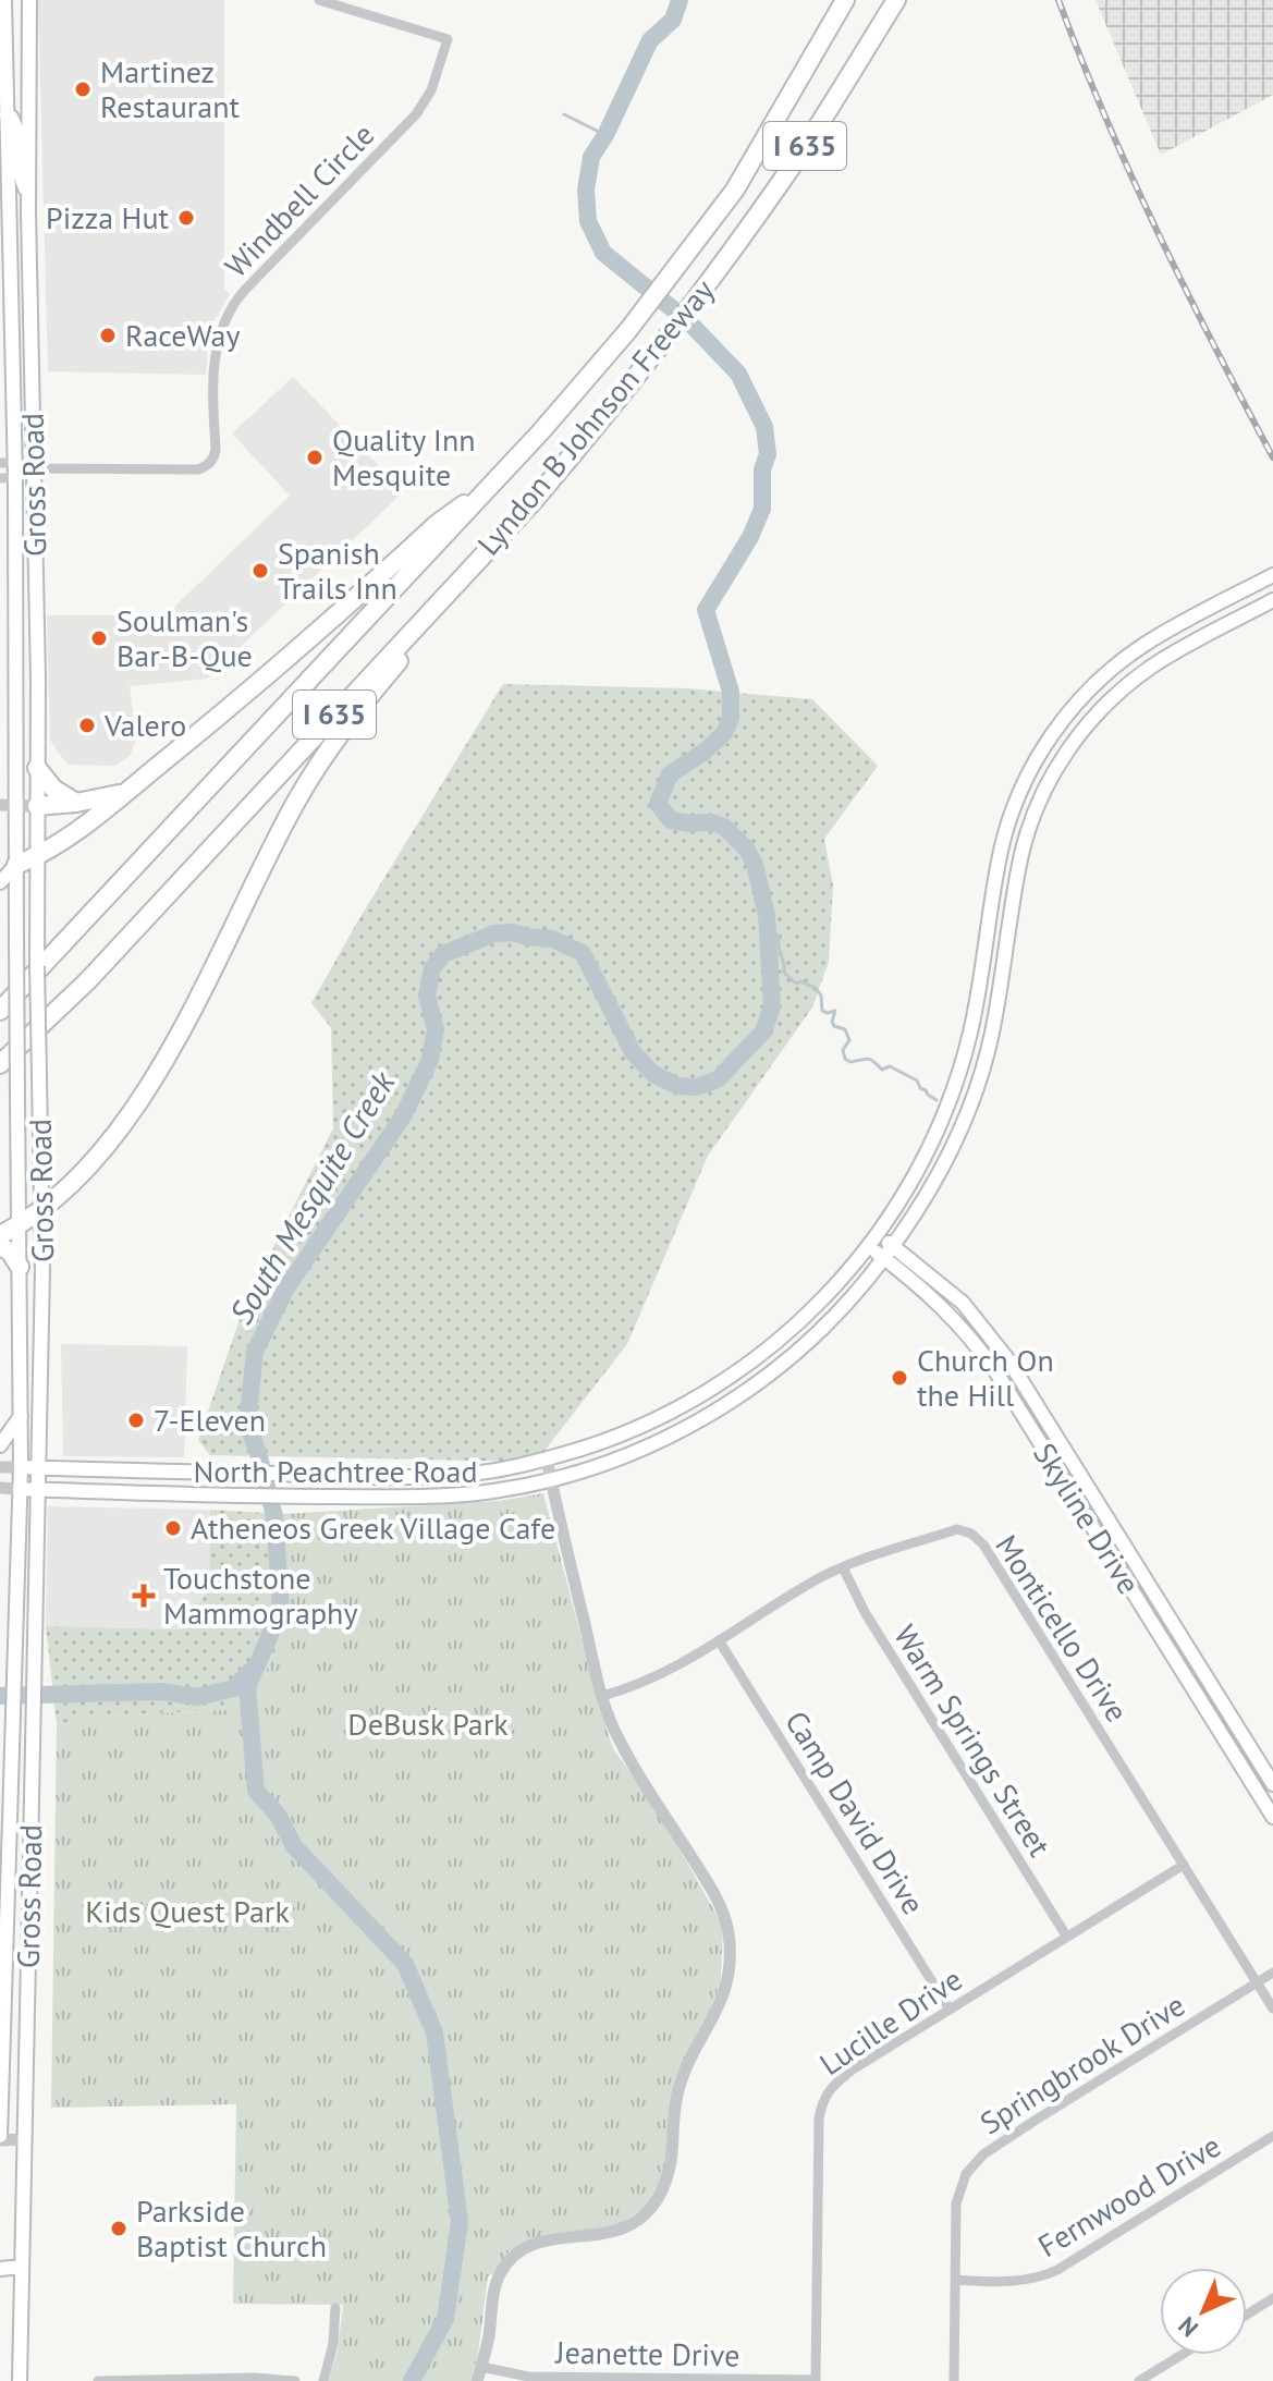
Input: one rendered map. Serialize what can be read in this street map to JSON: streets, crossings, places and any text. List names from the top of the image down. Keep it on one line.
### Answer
{"streets":{"highway":["I 635","Lyndon B Johnson Freeway"],"main road":["Gross Road","North Peachtree Road","Skyline Drive"],"street":["Windbell Circle","Monticello Drive","Warm Springs Street","Camp David Drive","Lucille Drive","Springbrook Drive","Fernwood Drive","Jeanette Drive"]},"crossings":[["Windbell Circle","Gross Road"],["Gross Road","North Peachtree Road"],["North Peachtree Road","Skyline Drive"],["Monticello Drive","Warm Springs Street"],["Monticello Drive","Camp David Drive"],["Monticello Drive","Lucille Drive"],["Monticello Drive","Springbrook Drive"],["Warm Springs Street","Lucille Drive"],["Camp David Drive","Lucille Drive"],["Lucille Drive","Jeanette Drive"],["Springbrook Drive","Fernwood Drive"]],"water":["South Mesquite Creek"],"parks":["DeBusk Park","Kids Quest Park"],"places":{"other":["Martinez Restaurant","Pizza Hut","RaceWay","Quality Inn Mesquite","Spanish Trails Inn","Soulman's Bar-B-Que","Valero","Church On the Hill","7-Eleven","Atheneos Greek Village Cafe","Parkside Baptist Church"],"health":["Touchstone Mammography"]},"north":"bottom left"}
